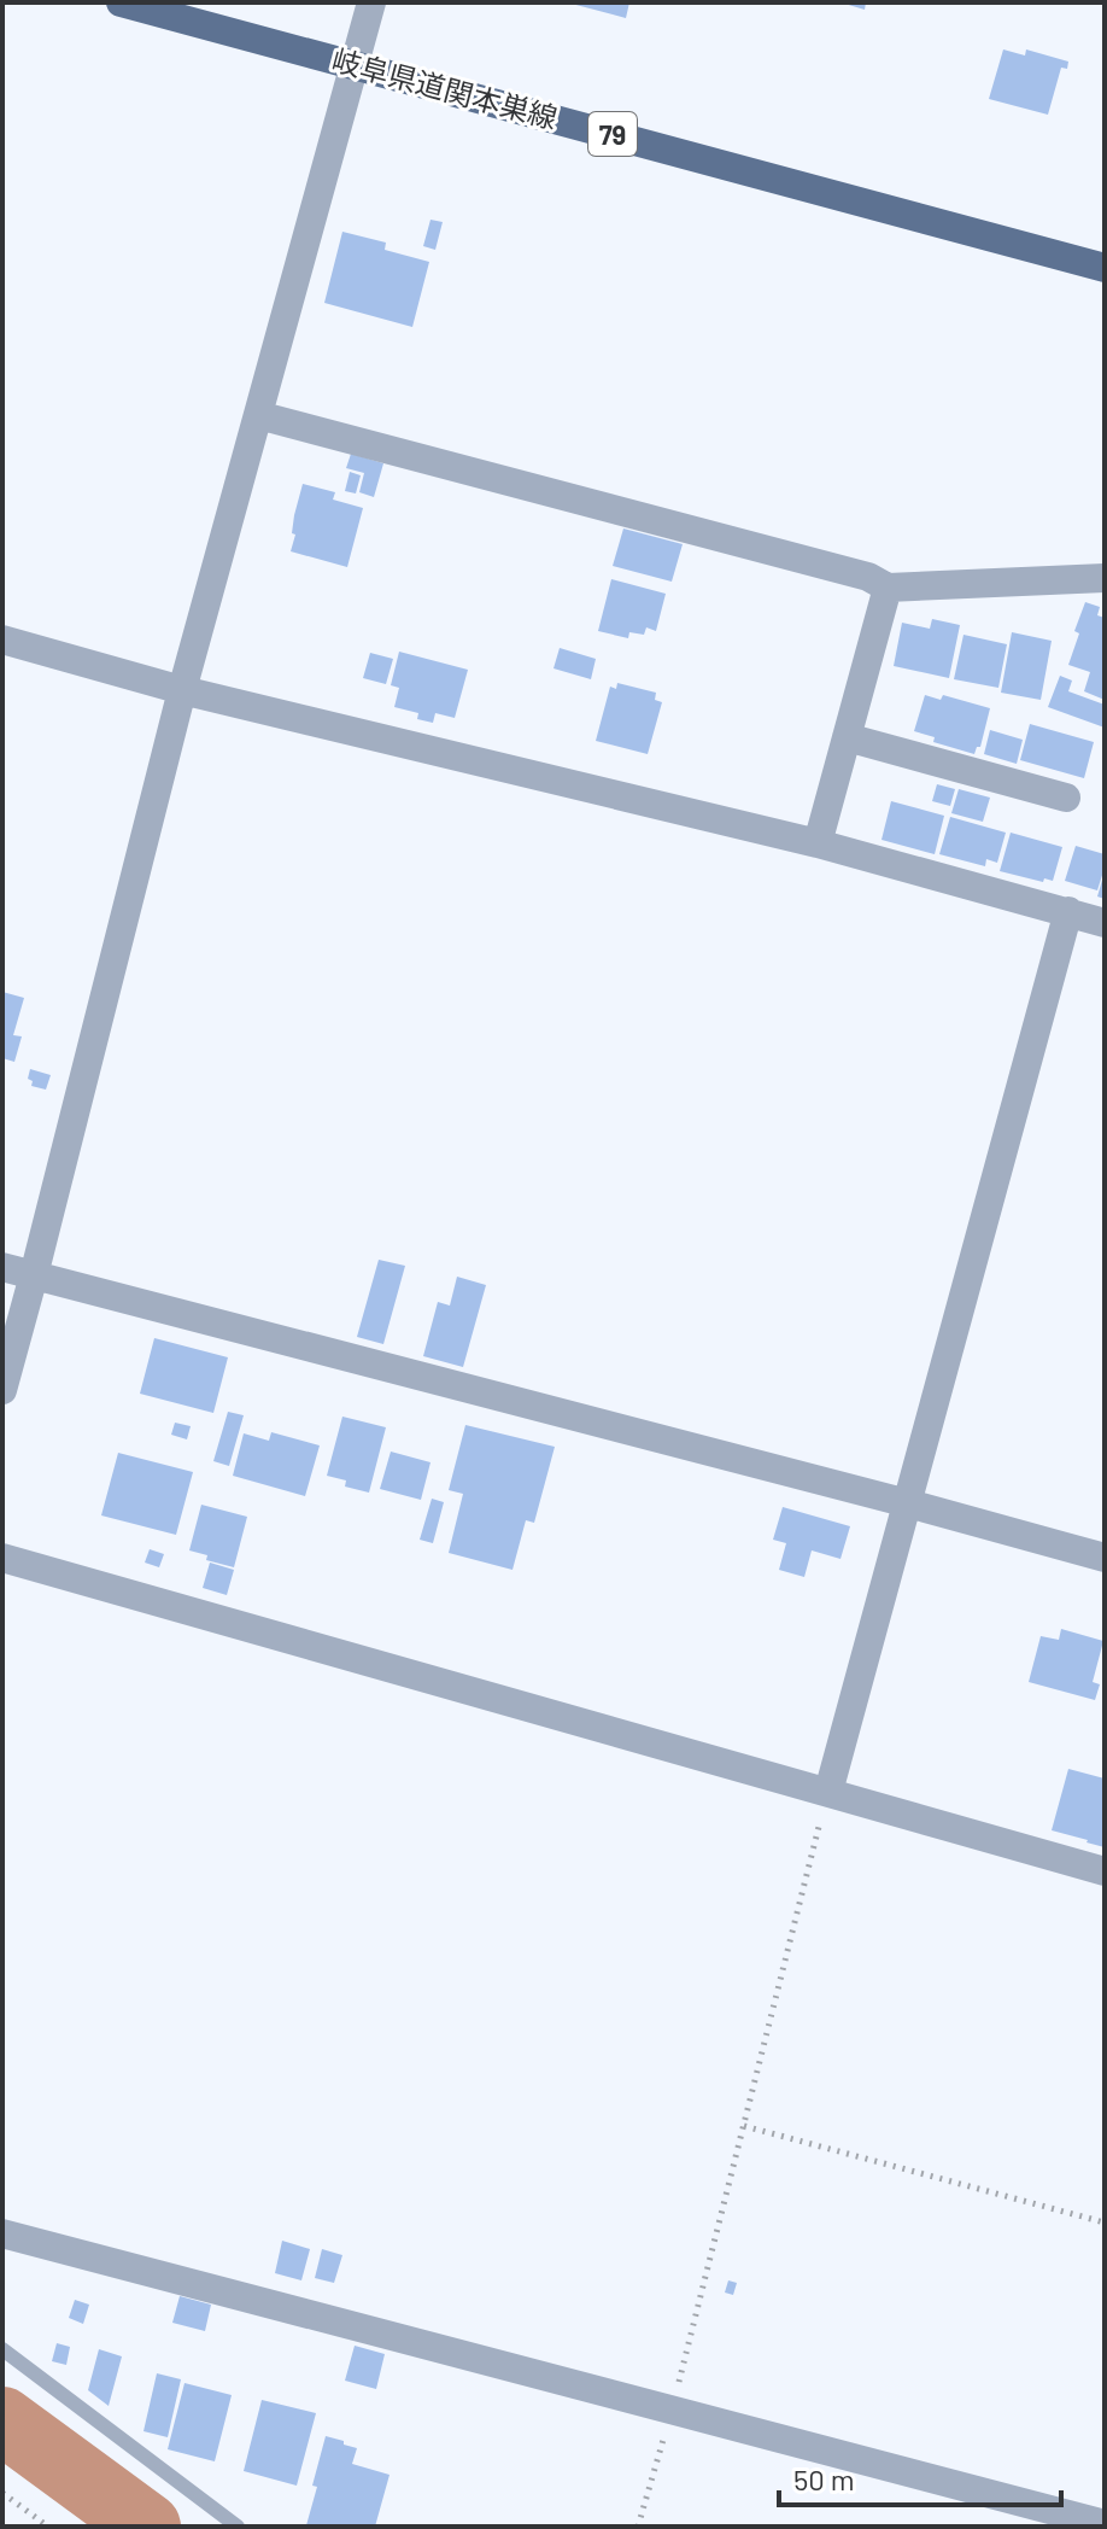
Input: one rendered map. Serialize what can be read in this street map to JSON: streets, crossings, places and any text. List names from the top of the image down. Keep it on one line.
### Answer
{"streets":{"main road":["岐阜県道関本巣線","79"]},"scale_bar":"50 m"}
